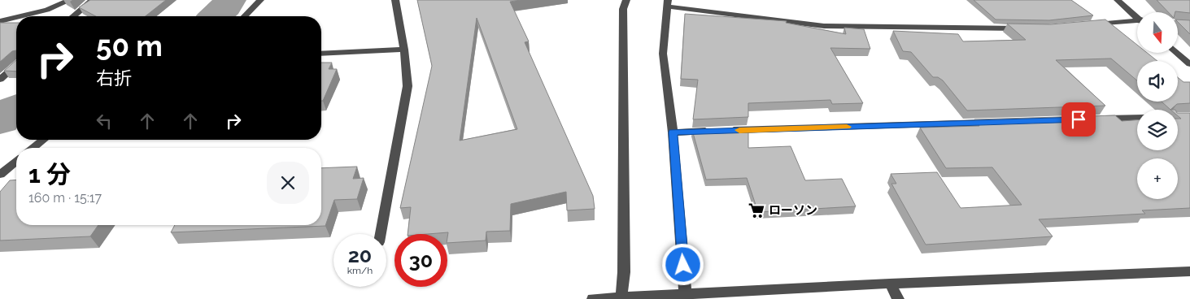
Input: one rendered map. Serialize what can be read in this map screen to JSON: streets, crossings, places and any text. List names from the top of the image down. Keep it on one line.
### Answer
{"places":{"supermarket":["ローソン"]},"north":"bottom","page":{"map_buttons":"+","turn":["50 m","右折"],"heading":["1 分","160 m · 15:17"],"speed":"20 km/h","limit":"30"}}
